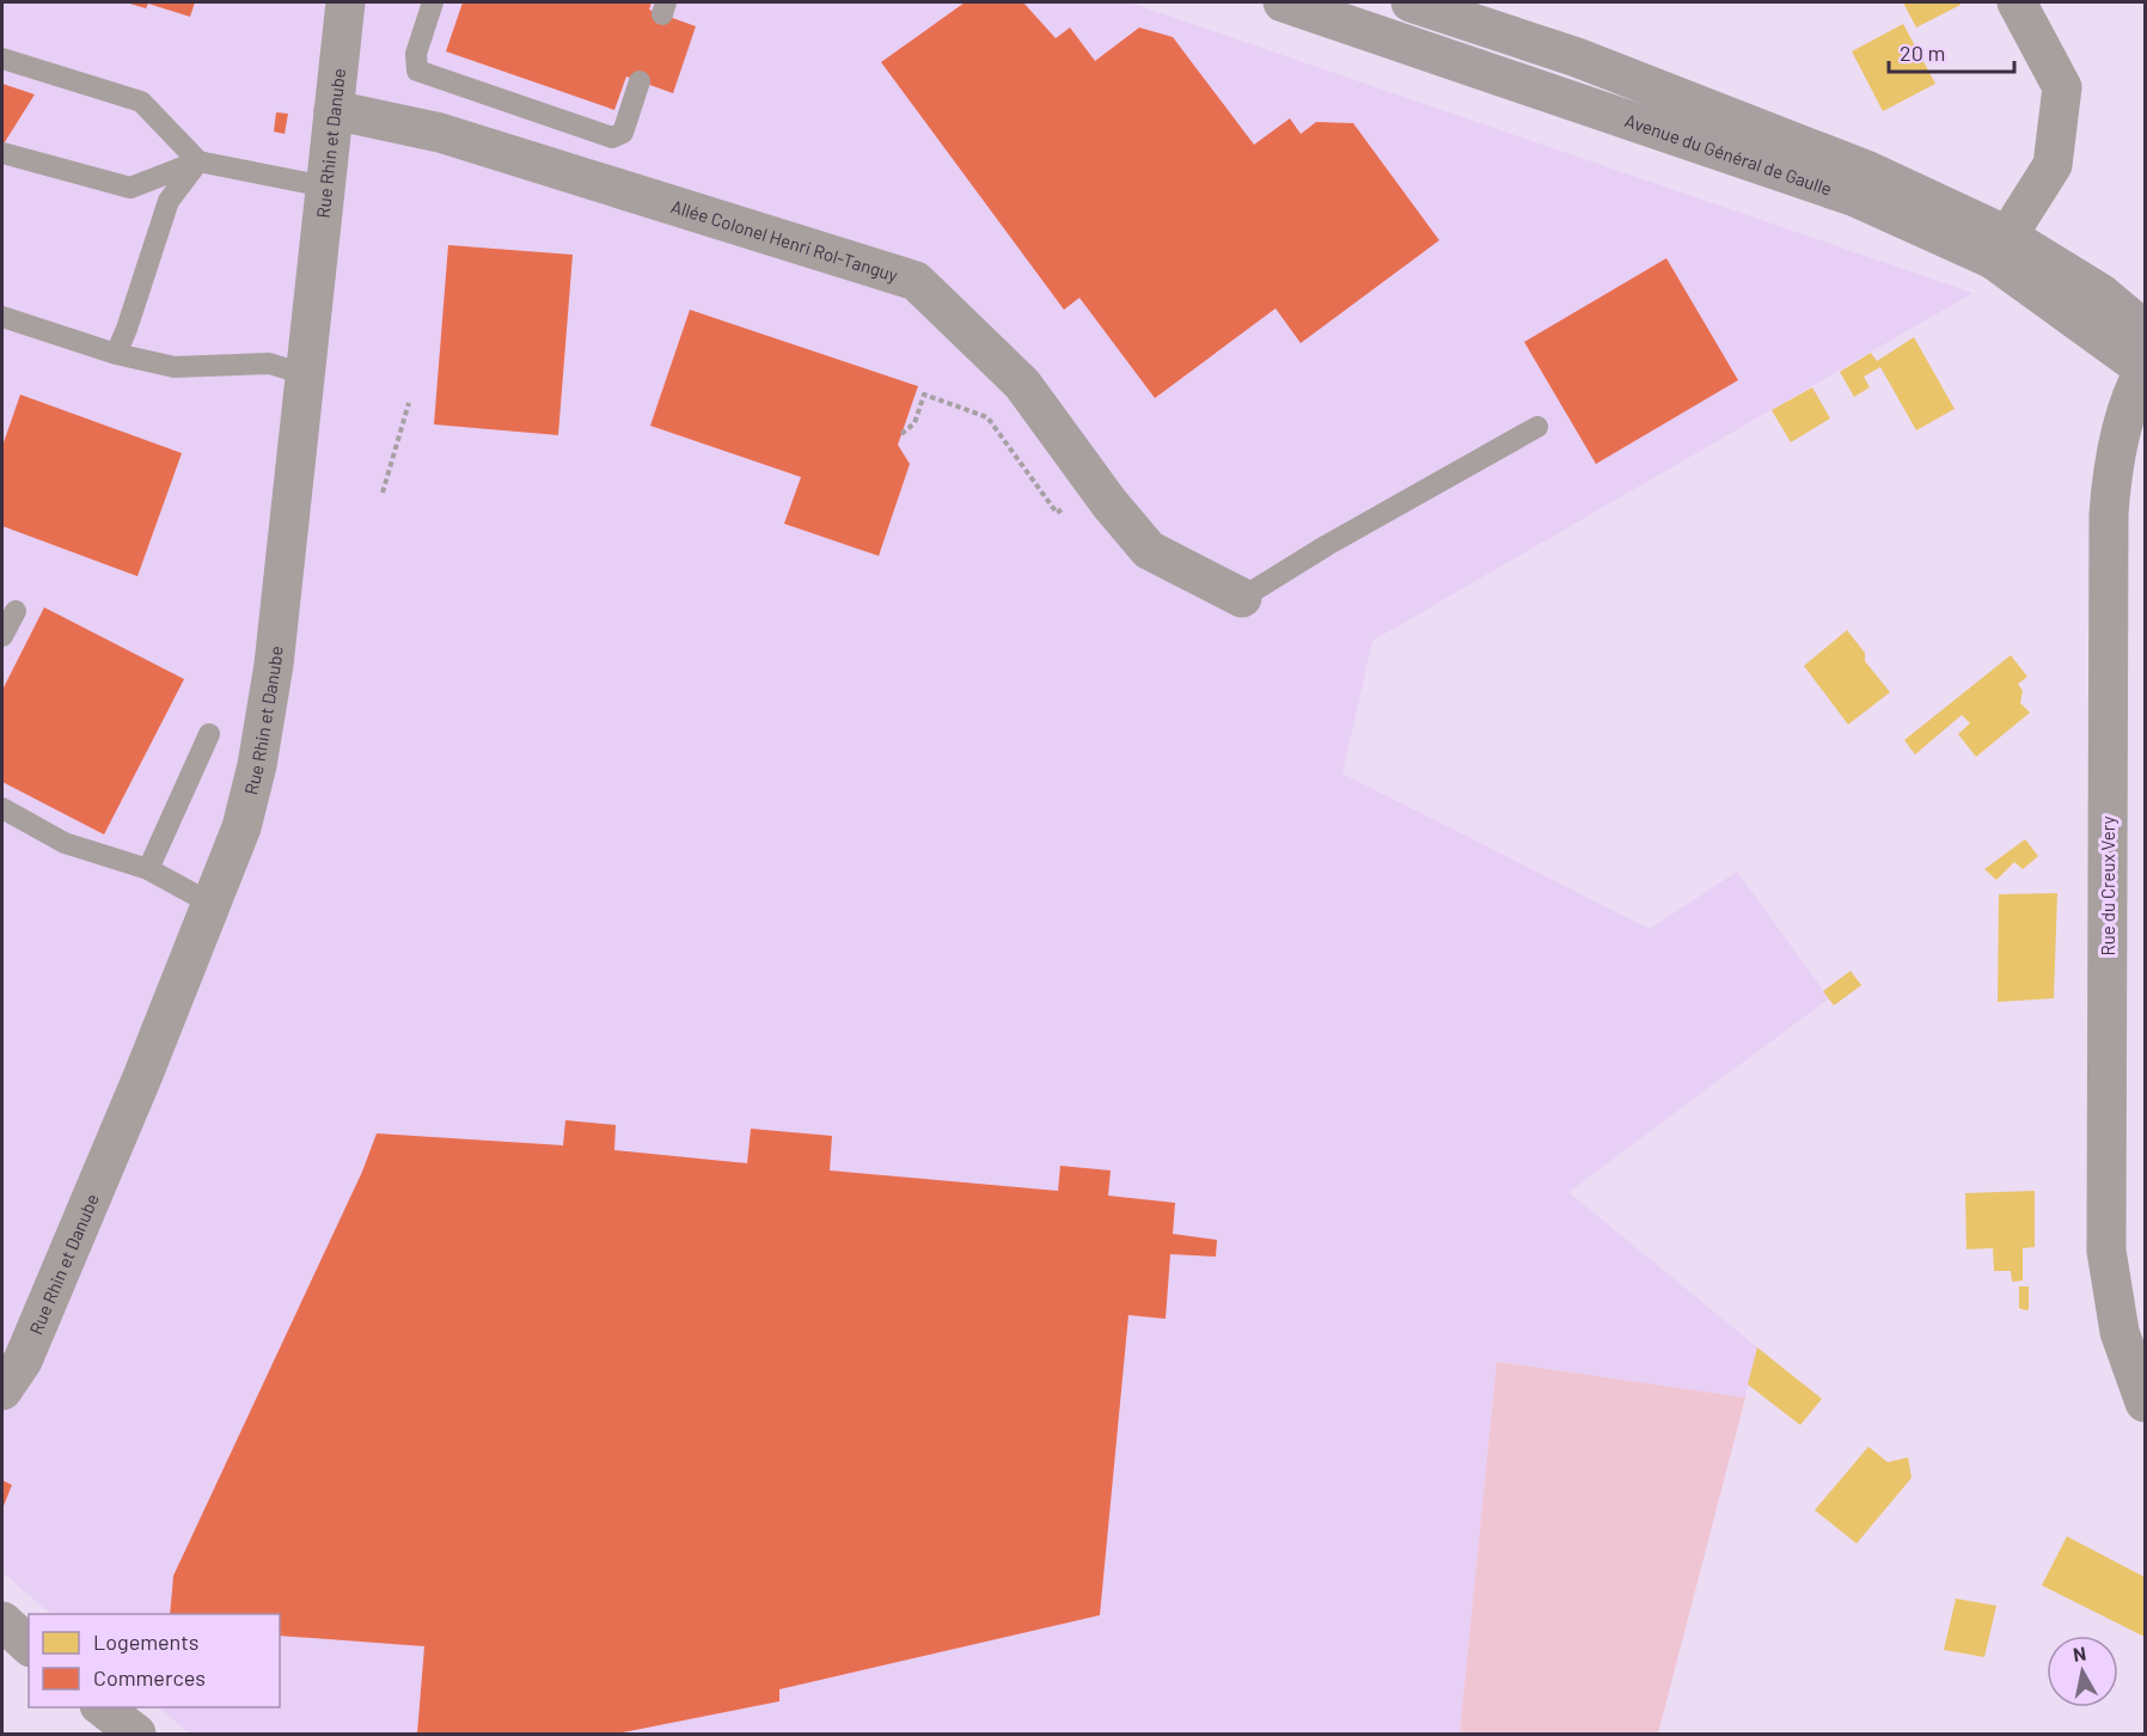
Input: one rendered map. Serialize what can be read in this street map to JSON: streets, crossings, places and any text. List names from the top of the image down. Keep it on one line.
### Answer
{"streets":{"main road":["Avenue du Général de Gaulle"],"street":["Rue Rhin et Danube","Allée Colonel Henri Rol-Tanguy","Rue du Creux Very"]},"crossings":[["Rue Rhin et Danube","Allée Colonel Henri Rol-Tanguy"],["Avenue du Général de Gaulle","Rue du Creux Very"]],"legend":["Logements","Commerces"],"scale_bar":"20 m","north":"top"}
